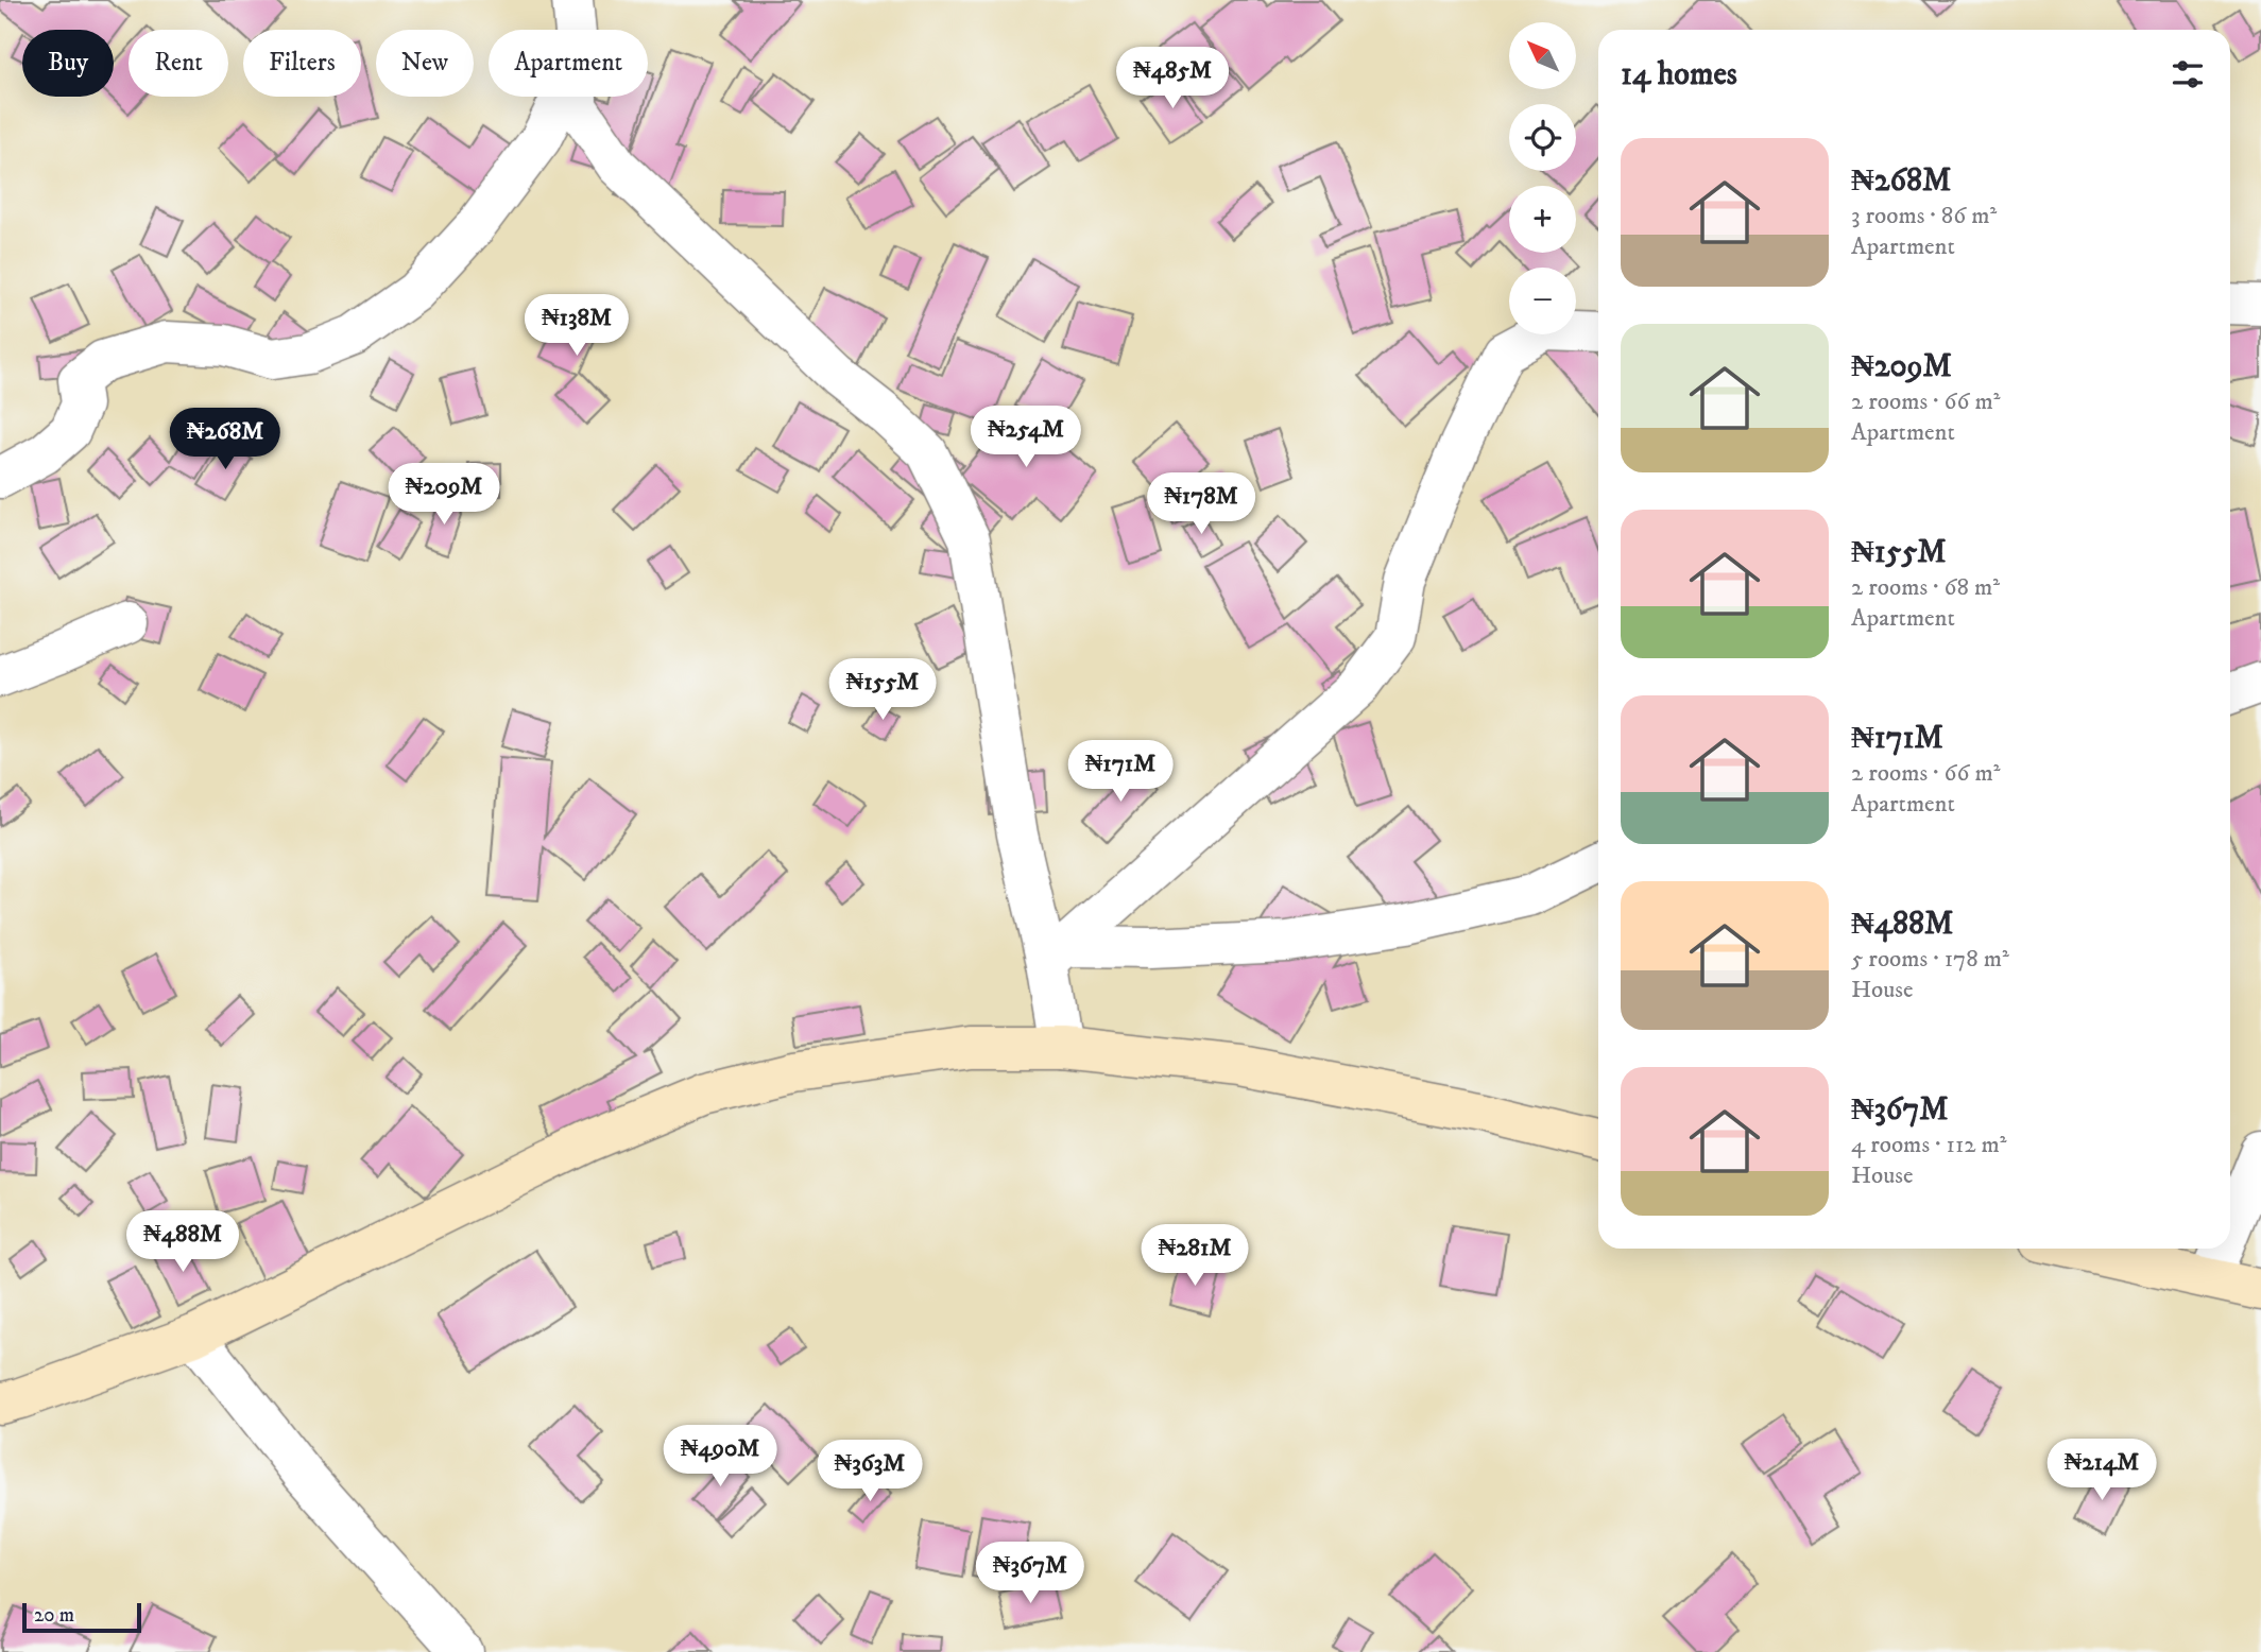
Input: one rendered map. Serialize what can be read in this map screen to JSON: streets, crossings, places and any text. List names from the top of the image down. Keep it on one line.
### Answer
{"scale_bar":"20 m","north":"top left","page":{"map_buttons":["+","−"],"chip":["Buy","Rent","Filters","New","Apartment"],"heading":"14 homes","price":["₦485M","₦138M","₦254M","₦268M","₦209M","₦178M","₦155M","₦171M","₦488M","₦281M","₦490M","₦214M","₦363M","₦367M"],"list":[{"name":"₦268M","note":"3 rooms · 86 m² · Apartment"},{"name":"₦209M","note":"2 rooms · 66 m² · Apartment"},{"name":"₦155M","note":"2 rooms · 68 m² · Apartment"},{"name":"₦171M","note":"2 rooms · 66 m² · Apartment"},{"name":"₦488M","note":"5 rooms · 178 m² · House"},{"name":"₦367M","note":"4 rooms · 112 m² · House"}],"scale":"20 m"}}
